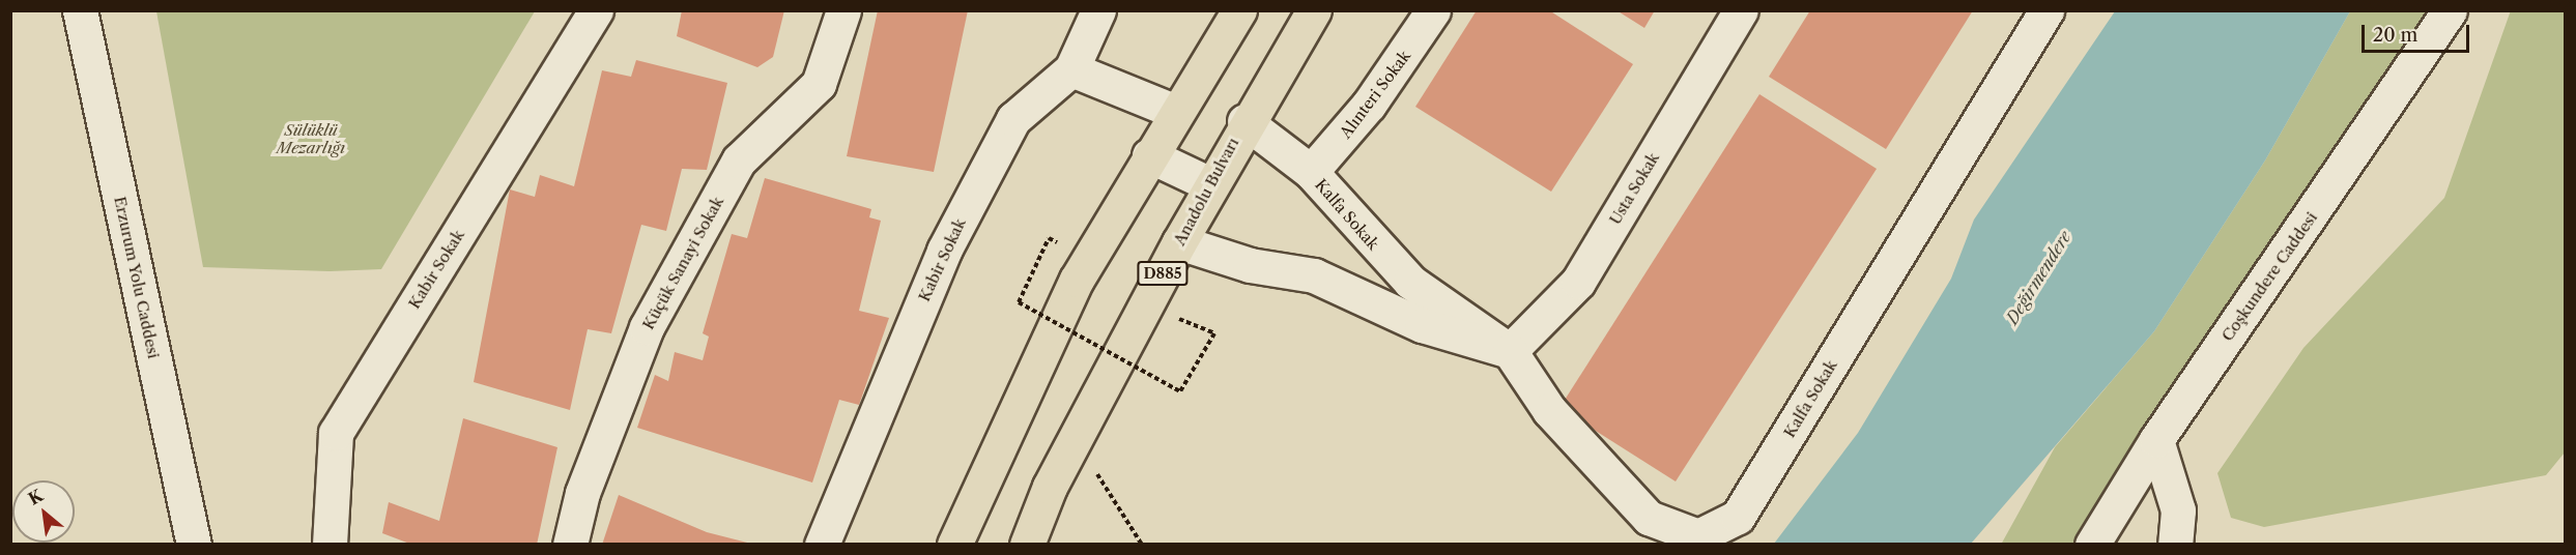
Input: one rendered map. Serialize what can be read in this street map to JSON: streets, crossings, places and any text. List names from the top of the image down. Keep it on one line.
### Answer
{"streets":{"highway":["Anadolu Bulvarı","D885"],"street":["Alınteri Sokak","Usta Sokak","Kalfa Sokak","Kabir Sokak","Küçük Sanayi Sokak","Coşkundere Caddesi","Erzurum Yolu Caddesi"]},"crossings":[["Alınteri Sokak","Kalfa Sokak"],["Usta Sokak","Kalfa Sokak"],["Anadolu Bulvarı","Kalfa Sokak"]],"water":["Değirmendere"],"parks":["Sülüklü Mezarlığı"],"scale_bar":"20 m","north":"top left"}
